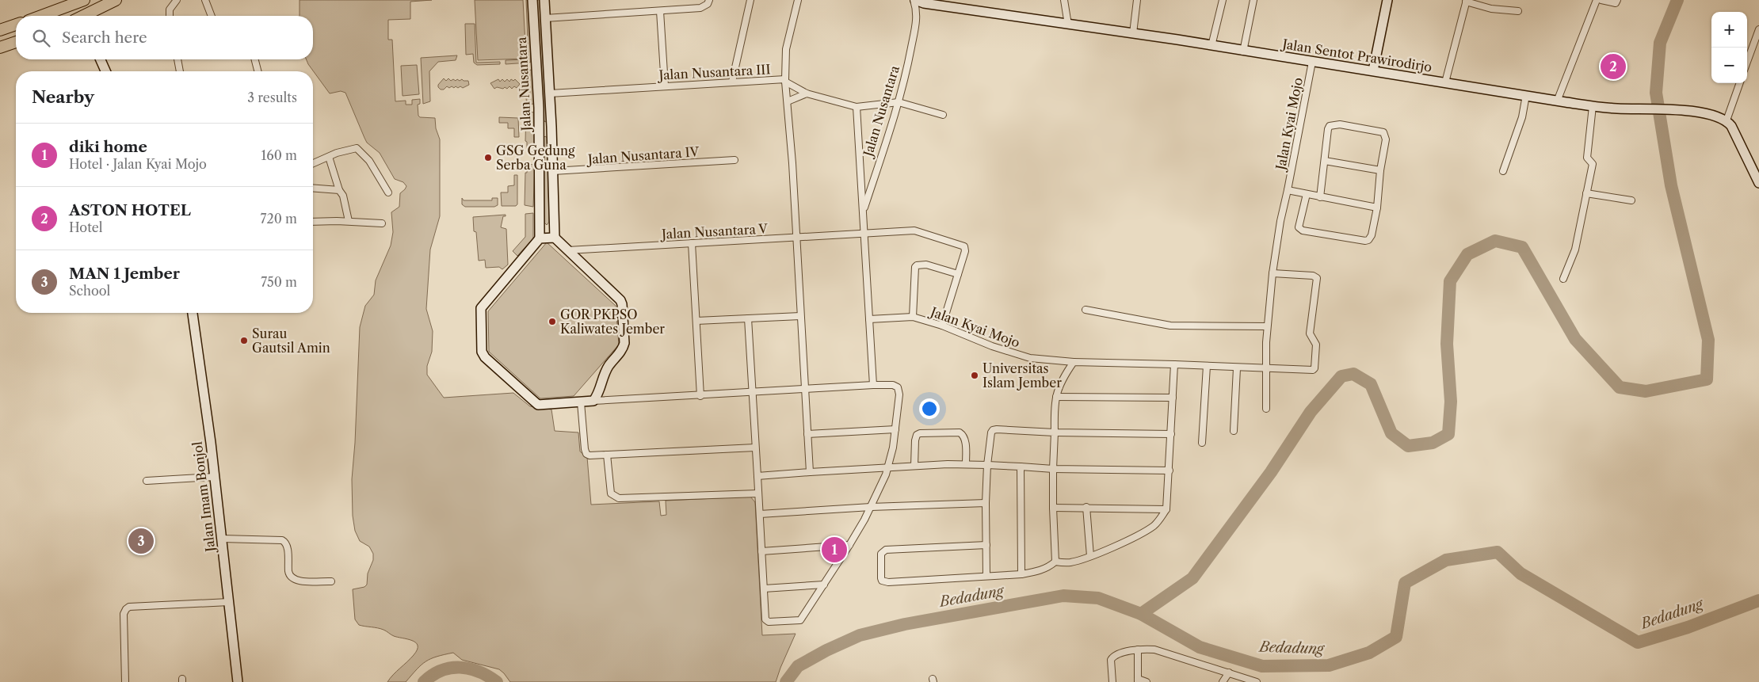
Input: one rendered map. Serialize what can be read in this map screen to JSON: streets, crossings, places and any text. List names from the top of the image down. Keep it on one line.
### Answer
{"streets":{"street":["Jalan Sentot Prawirodirjo","Jalan Nusantara III","Jalan Nusantara","Jalan Kyai Mojo","Jalan Nusantara IV","Jalan Nusantara V","Jalan Imam Bonjol"]},"crossings":[["Jalan Sentot Prawirodirjo","Jalan Kyai Mojo"],["Jalan Nusantara III","Jalan Nusantara"],["Jalan Nusantara","Jalan Nusantara IV"],["Jalan Kyai Mojo","Jalan Nusantara V"]],"water":["Bedadung"],"places":["GSG Gedung Serba Guna","GOR PKPSO Kaliwates Jember","Surau Gautsil Amin","Universitas Islam Jember"],"page":{"map_buttons":["+","−"],"search":"Search here","pins":["2","3","1"],"heading":["Nearby","3 results"],"list":[{"mark":"1","name":"diki home","note":"Hotel · Jalan Kyai Mojo","value":"160 m"},{"mark":"2","name":"ASTON HOTEL","note":"Hotel","value":"720 m"},{"mark":"3","name":"MAN 1 Jember","note":"School","value":"750 m"}]}}
